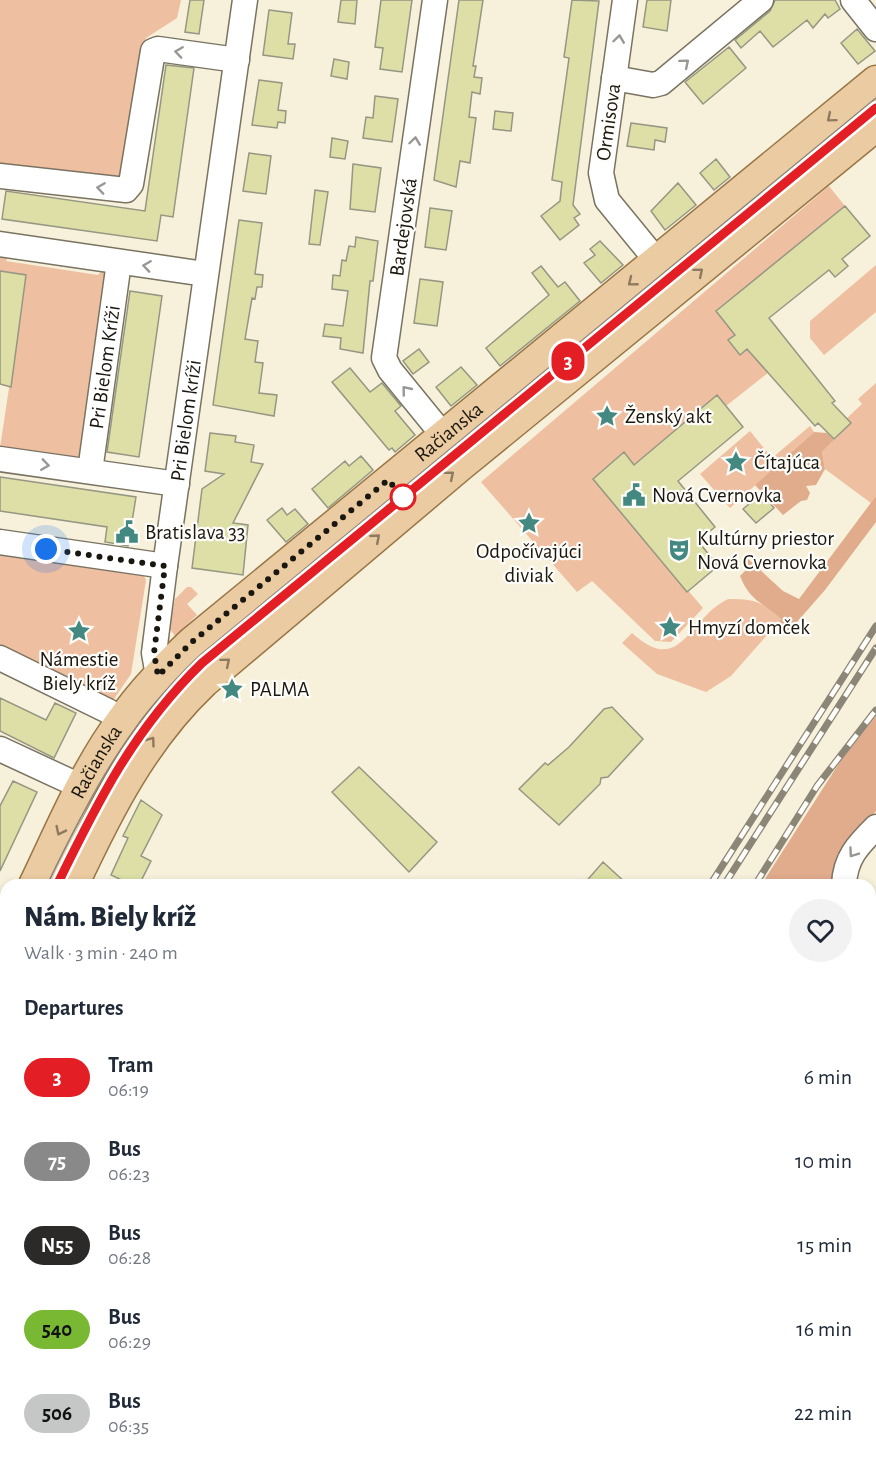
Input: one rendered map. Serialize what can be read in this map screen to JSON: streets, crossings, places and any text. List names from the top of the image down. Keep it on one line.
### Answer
{"streets":{"main road":["Račianska"],"street":["Ormisova","Bardejovská","Pri Bielom Kríži","Pri Bielom kríži"]},"crossings":[["Ormisova","Račianska"],["Bardejovská","Račianska"]],"one_way":["Bardejovská"],"places":{"place":["Ženský akt","Čítajúca","Odpočívajúci diviak","Hmyzí domček","Námestie Biely kríž","PALMA"],"public building":["Nová Cvernovka","Bratislava 33"],"theatre":["Kultúrny priestor Nová Cvernovka"]},"lines":["tram line 3"],"page":{"on_map":"3","heading":[["Nám. Biely kríž","Walk · 3 min · 240 m"],"Departures"],"list":[{"mark":"3","name":"Tram","note":"06:19","value":"6 min"},{"mark":"75","name":"Bus","note":"06:23","value":"10 min"},{"mark":"N55","name":"Bus","note":"06:28","value":"15 min"},{"mark":"540","name":"Bus","note":"06:29","value":"16 min"},{"mark":"506","name":"Bus","note":"06:35","value":"22 min"}]}}
